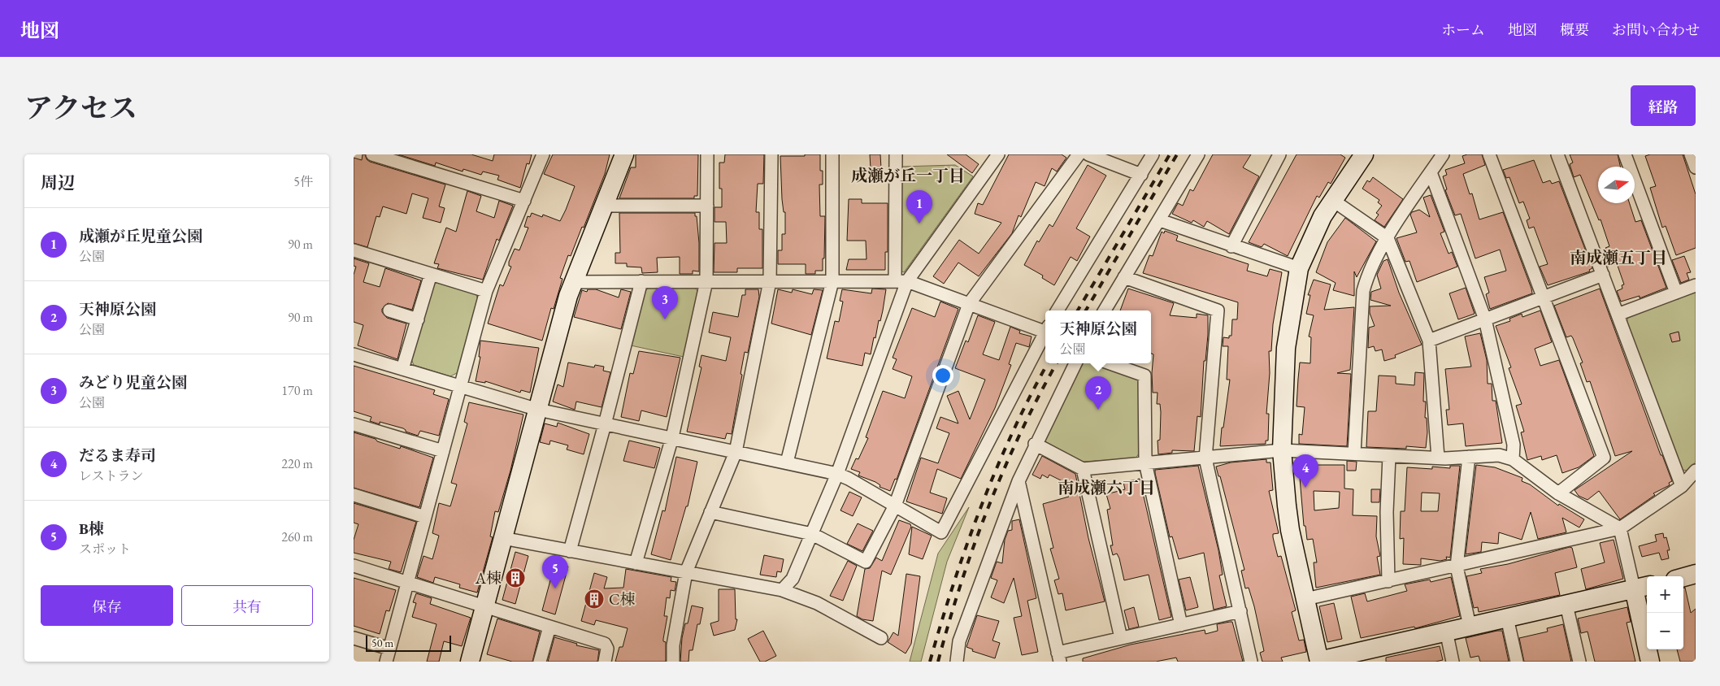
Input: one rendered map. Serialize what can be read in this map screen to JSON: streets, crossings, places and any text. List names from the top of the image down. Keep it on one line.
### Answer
{"districts":["成瀬が丘一丁目","南成瀬五丁目","南成瀬六丁目"],"places":{"building":["A棟","C棟"]},"scale_bar":"50 m","north":"right","page":{"header":"地図","nav":["ホーム","地図","概要","お問い合わせ"],"title":"アクセス","buttons":["経路",["保存","共有"]],"heading":["周辺","5件"],"pins":["1","3","2","4","5"],"list":[{"mark":"1","name":"成瀬が丘児童公園","note":"公園","value":"90 m"},{"mark":"2","name":"天神原公園","note":"公園","value":"90 m"},{"mark":"3","name":"みどり児童公園","note":"公園","value":"170 m"},{"mark":"4","name":"だるま寿司","note":"レストラン","value":"220 m"},{"mark":"5","name":"B棟","note":"スポット","value":"260 m"}],"popup":["天神原公園","公園"],"map_buttons":["+","−"],"scale":"50 m"}}
